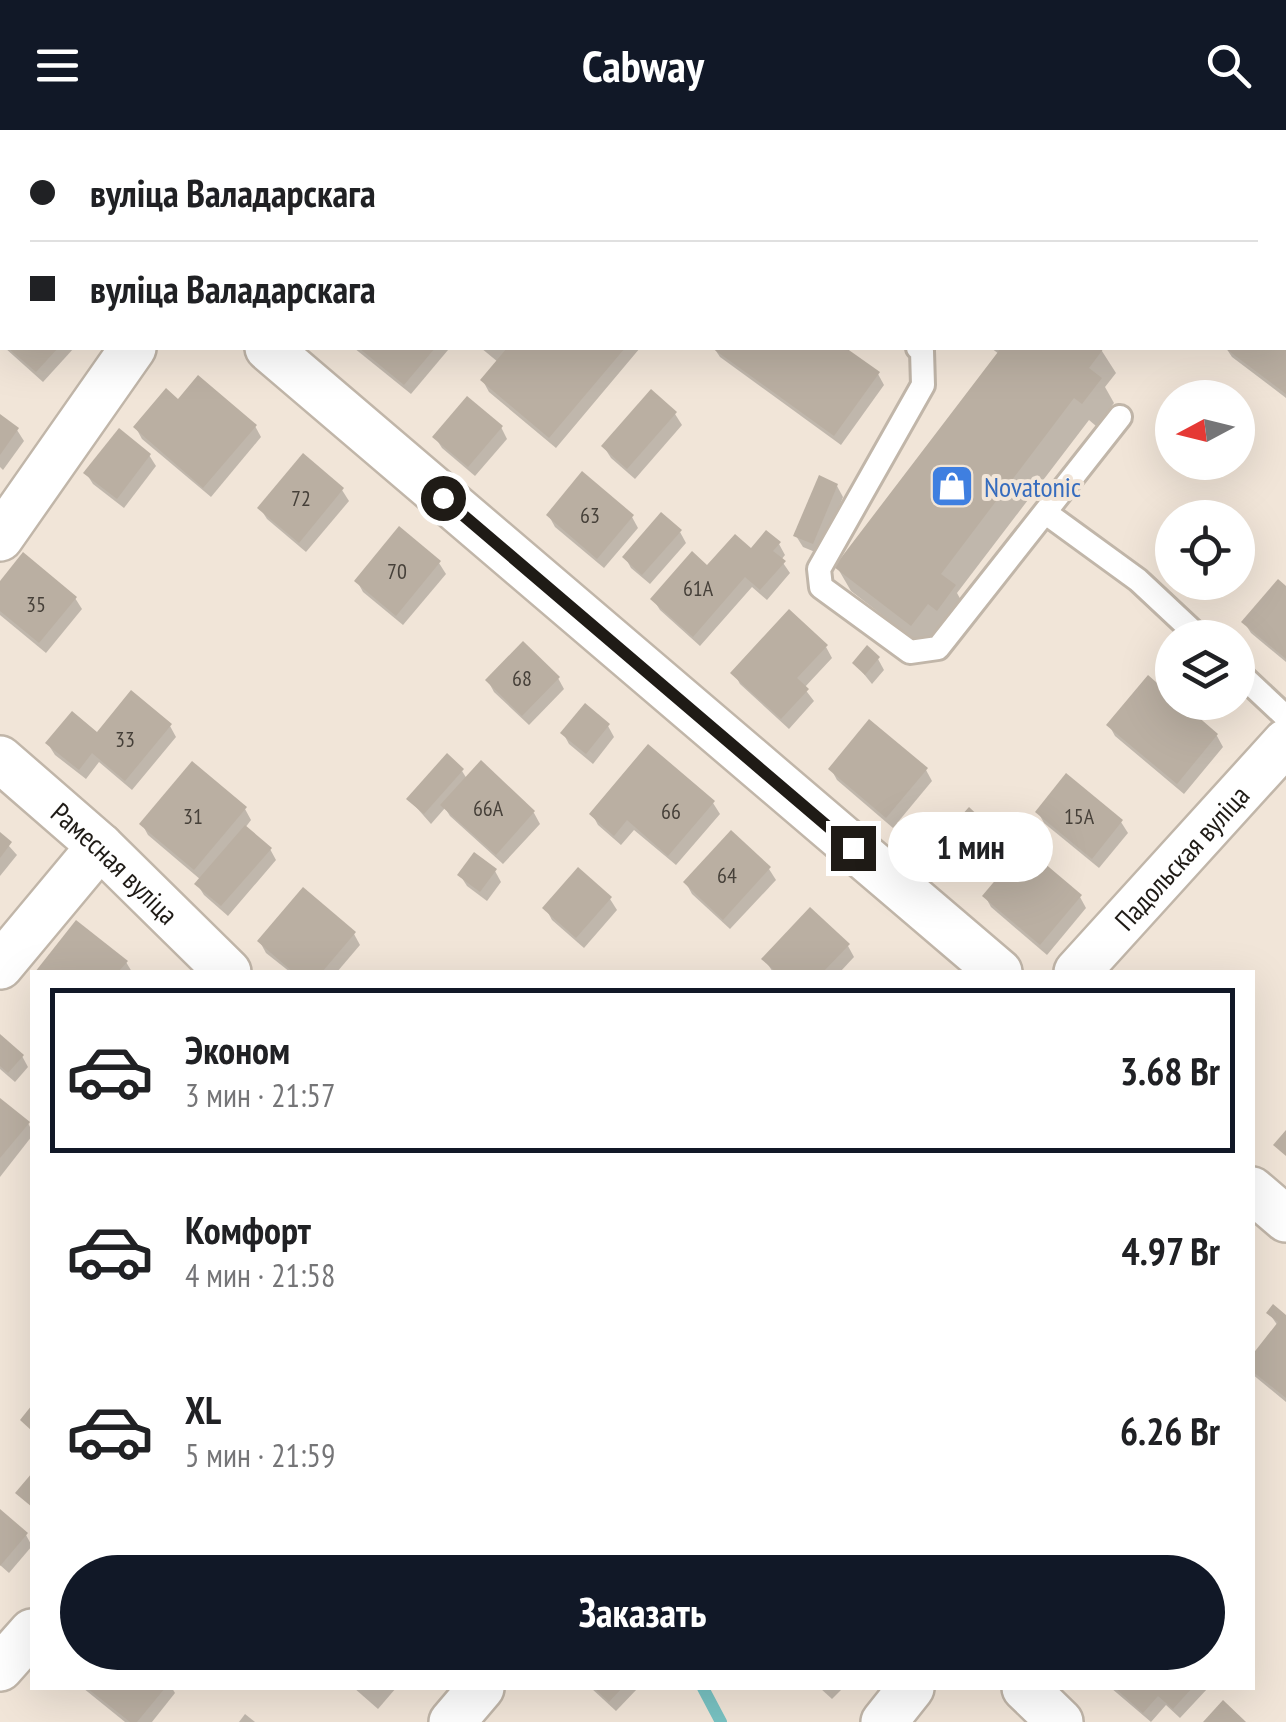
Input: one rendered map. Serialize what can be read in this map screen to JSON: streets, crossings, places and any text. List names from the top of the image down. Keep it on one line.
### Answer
{"streets":{"street":["Падольская вуліца","Рамесная вуліца"]},"places":{"shop":["Novatonic"]},"house_numbers":["72","63","70","61А","35","68","33","66А","66","31","15А","64"],"north":"left","page":{"header":"Cabway","banner":["вуліца Валадарскага","вуліца Валадарскага"],"bubble":"1 мин","list":[{"name":"Эконом","note":"3 мин · 21:57","value":"3.68 Br"},{"name":"Комфорт","note":"4 мин · 21:58","value":"4.97 Br"},{"name":"XL","note":"5 мин · 21:59","value":"6.26 Br"}],"buttons":"Заказать"}}
